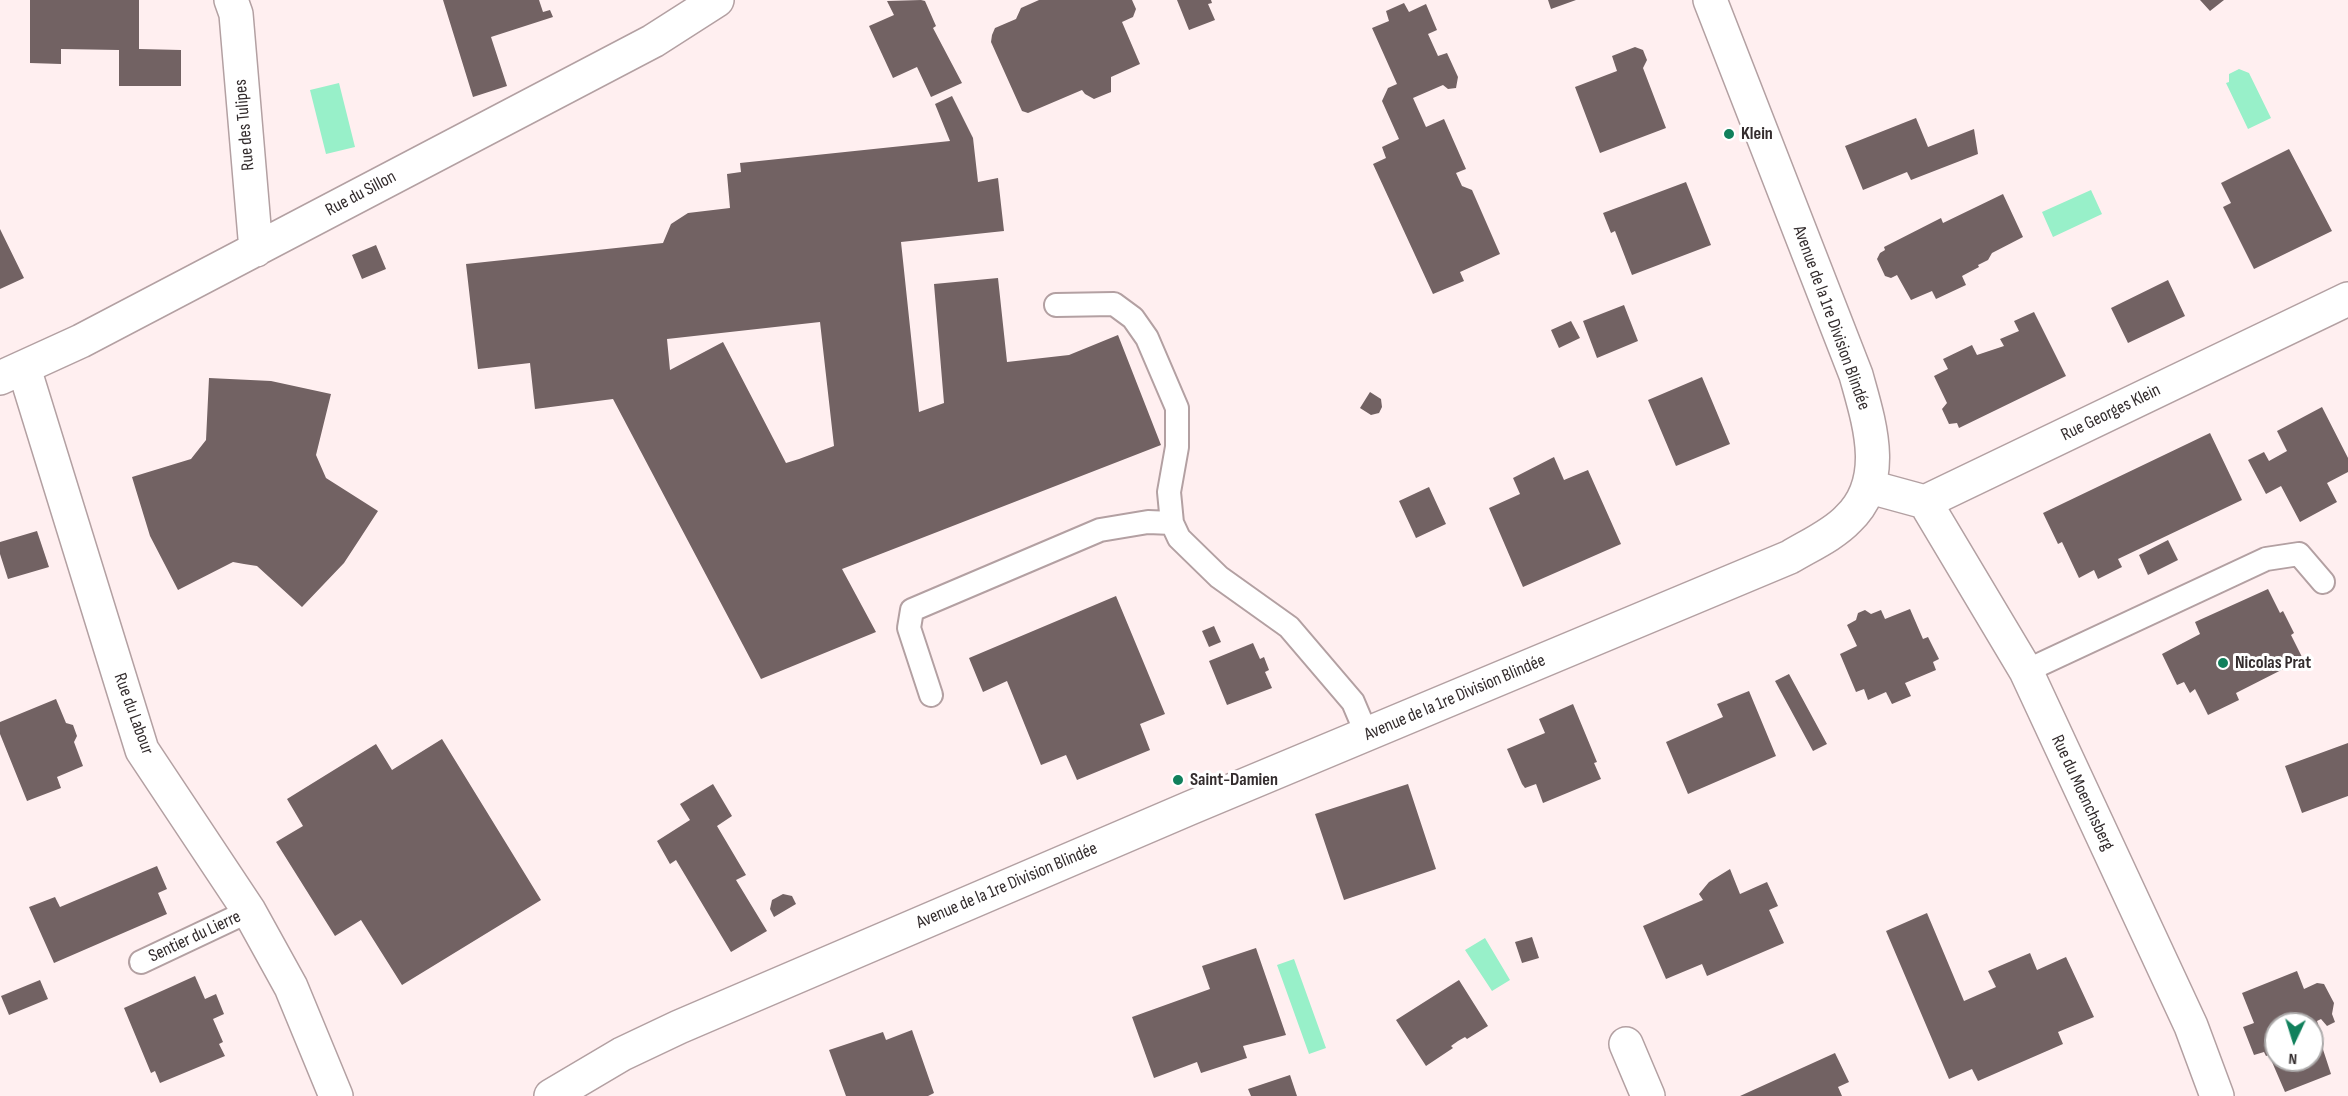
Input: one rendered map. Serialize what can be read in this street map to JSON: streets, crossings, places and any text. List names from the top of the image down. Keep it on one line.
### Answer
{"streets":{"street":["Rue des Tulipes","Rue du Sillon","Avenue de la 1re Division Blindée","Rue Georges Klein","Rue du Labour","Rue du Moenchsberg"],"lane":["Sentier du Lierre"]},"crossings":[["Rue des Tulipes","Rue du Sillon"],["Rue du Sillon","Rue du Labour"],["Rue Georges Klein","Rue du Moenchsberg"],["Rue du Labour","Sentier du Lierre"]],"places":["Klein","Nicolas Prat","Saint-Damien"],"north":"bottom"}
